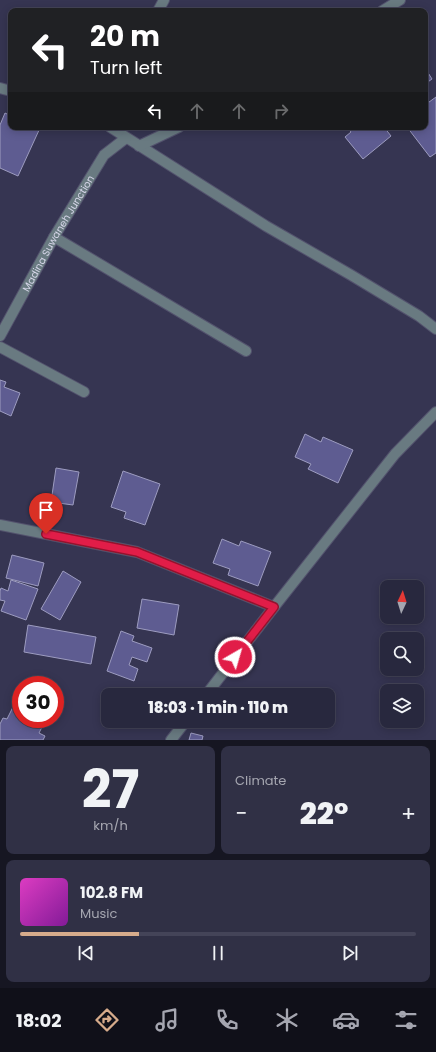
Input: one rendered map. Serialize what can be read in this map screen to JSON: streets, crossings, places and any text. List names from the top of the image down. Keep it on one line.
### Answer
{"streets":{"street":["Madina Suwaneh Junction"]},"north":"top","page":{"turn":["20 m","Turn left"],"limit":"30","trip":"18:03 · 1 min · 110 m","tile":[["27","km/h"],"Climate"],"heat":["−","22°","+"],"song":["102.8 FM","Music"],"tabs":"18:02"}}
